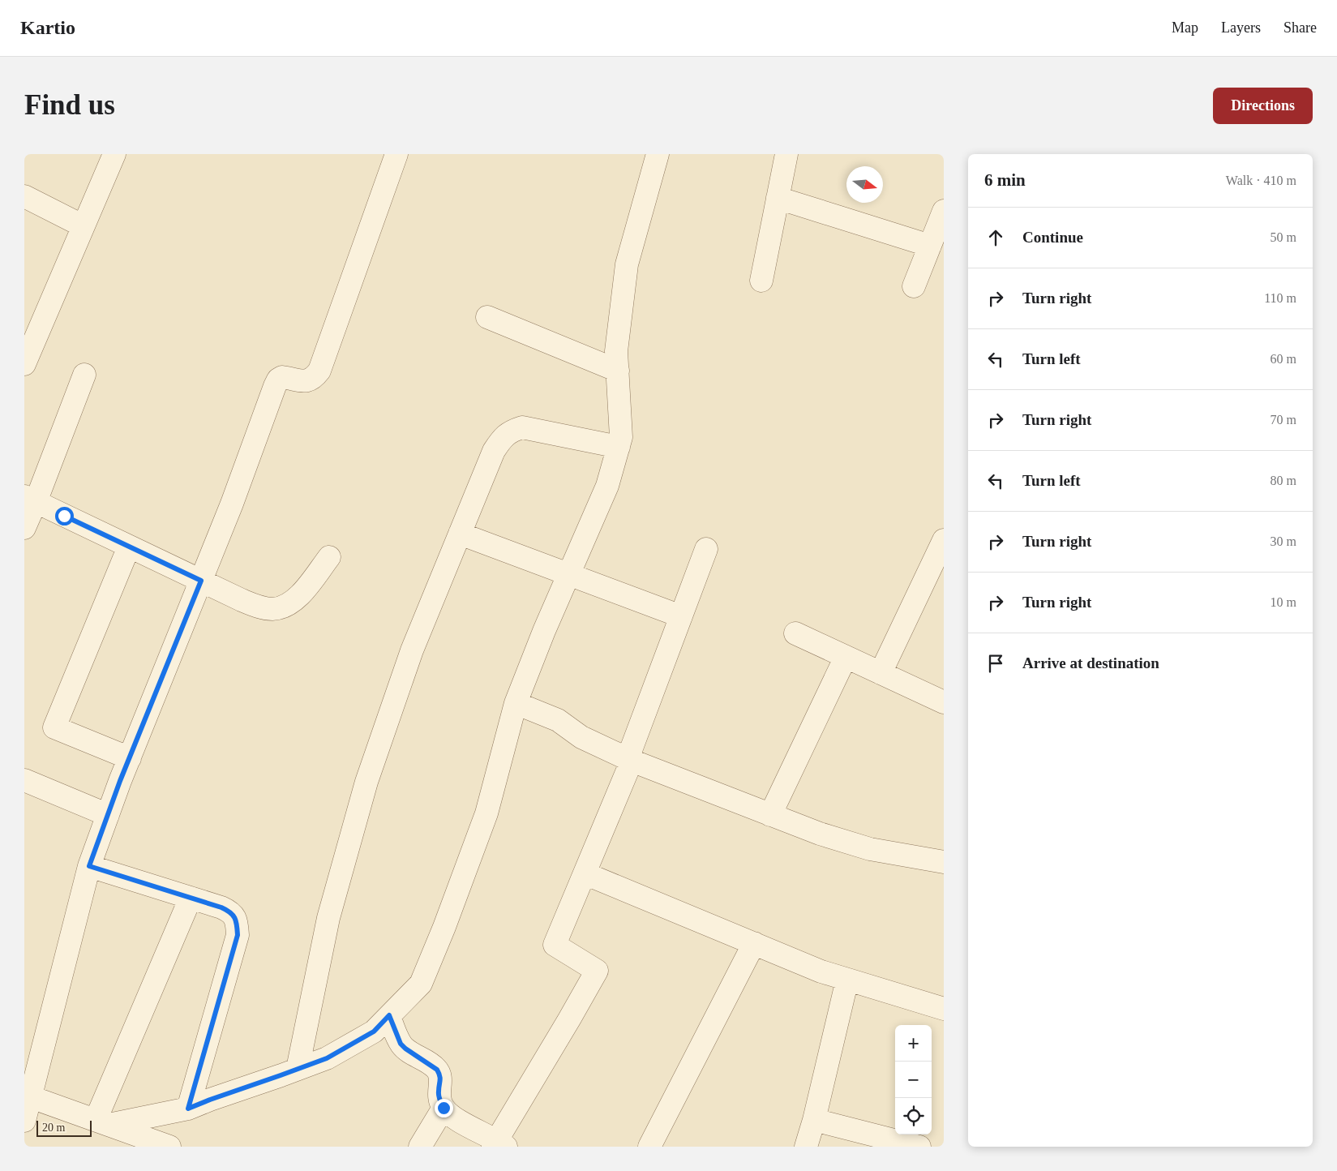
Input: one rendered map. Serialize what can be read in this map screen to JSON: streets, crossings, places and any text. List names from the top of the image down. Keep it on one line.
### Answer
{"scale_bar":"20 m","north":"right","page":{"header":"Kartio","nav":["Map","Layers","Share"],"buttons":"Directions","title":"Find us","heading":["6 min","Walk · 410 m"],"list":[["Continue","50 m"],["Turn right","110 m"],["Turn left","60 m"],["Turn right","70 m"],["Turn left","80 m"],["Turn right","30 m"],["Turn right","10 m"],"Arrive at destination"],"map_buttons":["+","−"],"scale":"20 m"}}
